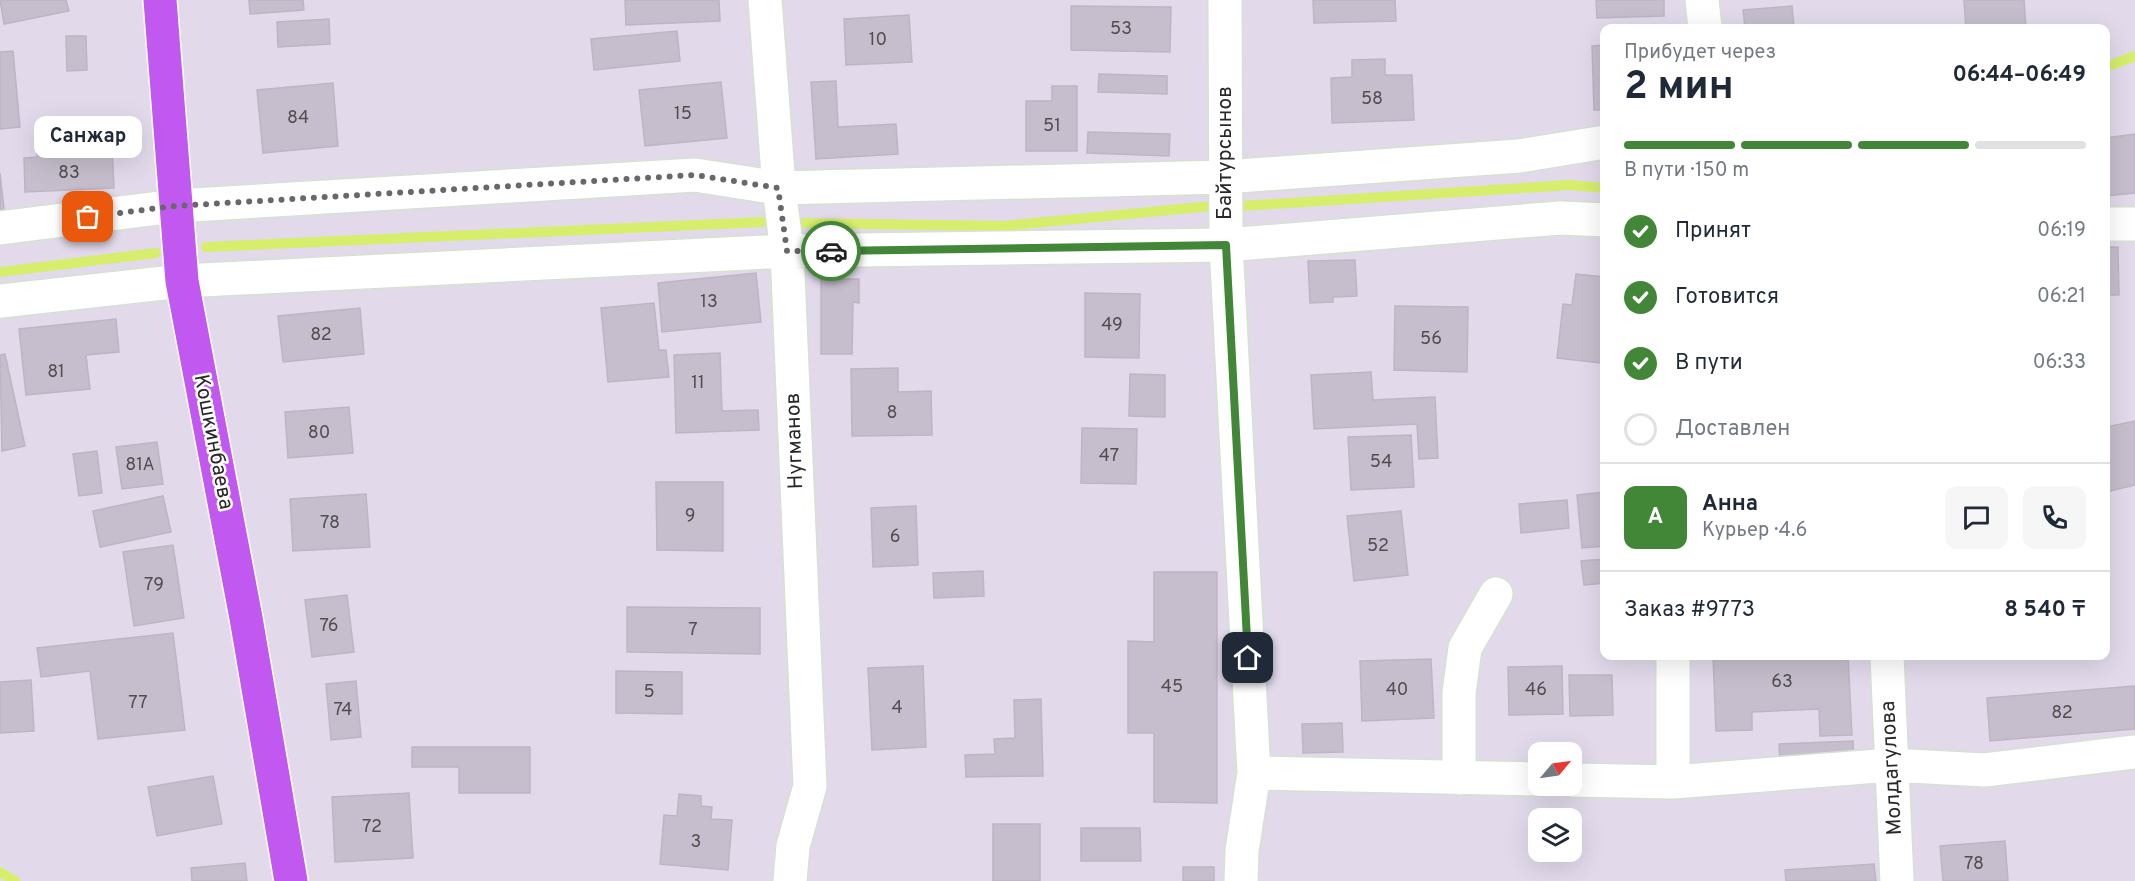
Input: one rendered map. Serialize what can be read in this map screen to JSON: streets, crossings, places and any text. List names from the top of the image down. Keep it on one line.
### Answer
{"streets":{"main road":["Кошкинбаева"],"street":["Байтурсынов","Нугманов","Молдагулова"]},"places":["Санжар"],"house_numbers":["53","10","58","15","84","51","83","13","49","82","56","81","11","8","80","47","54","81A","9","78","6","52","79","76","7","63","45","40","46","5","77","4","74","82","72","3","78"],"north":"top right","page":{"heading":["2 мин","Прибудет через","06:44–06:49"],"panel":["Анна","Курьер · 4.6","Заказ #9773","8 540 ₸"],"bubble":"Санжар","bar":"В пути · 150 m","list":[["Принят","06:19"],["Готовится","06:21"],["В пути","06:33"],"Доставлен"],"round":"А"}}
